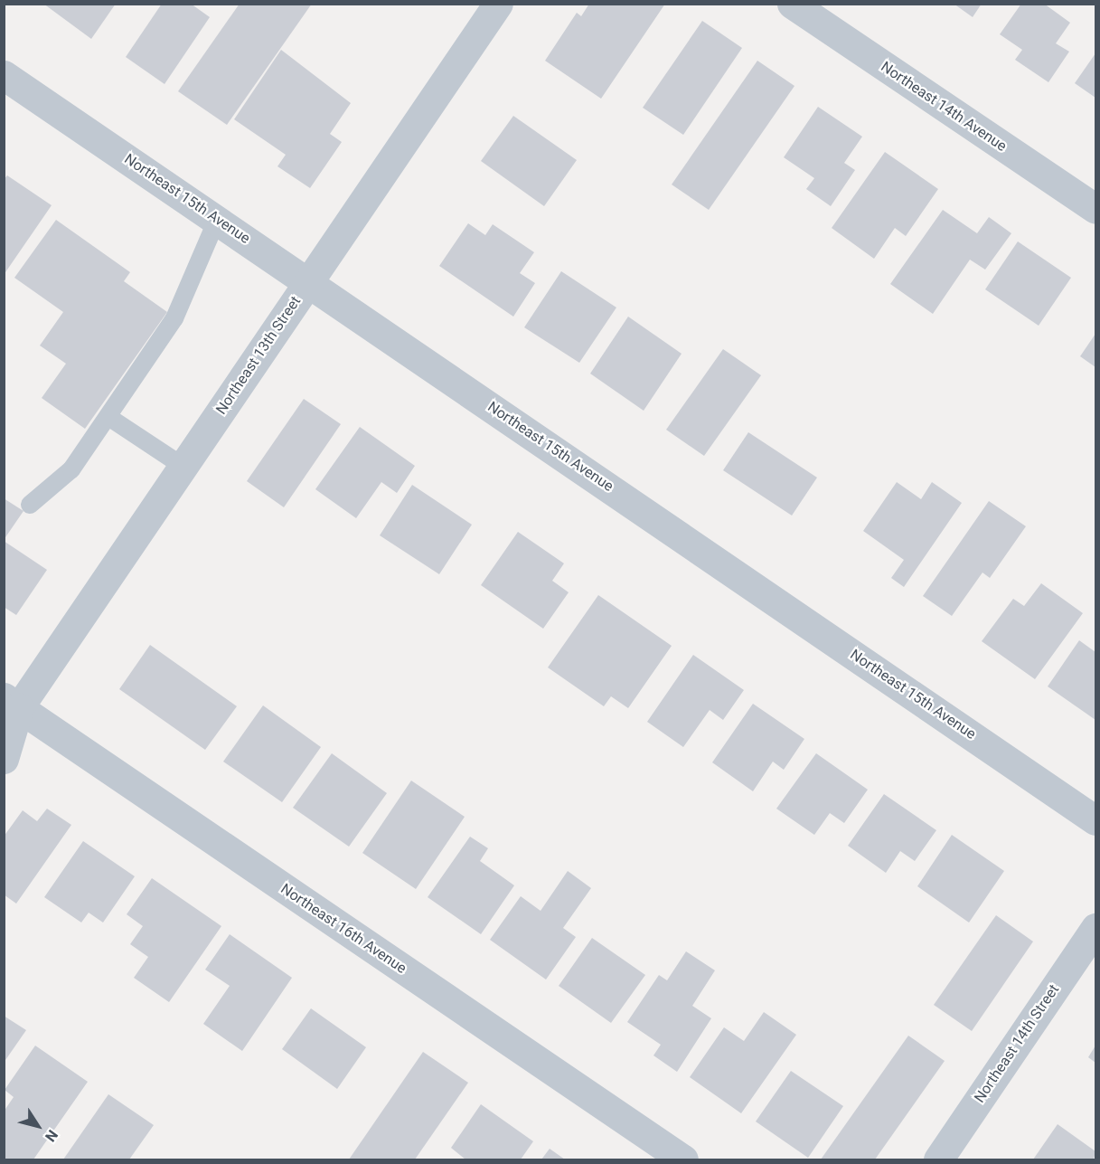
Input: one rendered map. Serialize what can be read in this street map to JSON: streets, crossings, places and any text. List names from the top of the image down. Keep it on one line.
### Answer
{"streets":{"street":["Northeast 14th Avenue","Northeast 15th Avenue","Northeast 13th Street","Northeast 16th Avenue","Northeast 14th Street"]},"crossings":[["Northeast 15th Avenue","Northeast 13th Street"],["Northeast 13th Street","Northeast 16th Avenue"]],"north":"bottom right"}
